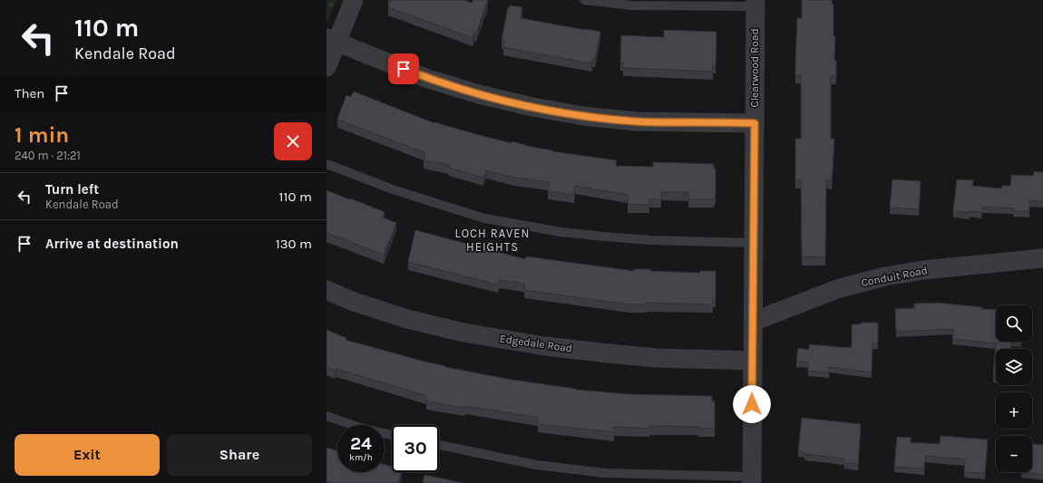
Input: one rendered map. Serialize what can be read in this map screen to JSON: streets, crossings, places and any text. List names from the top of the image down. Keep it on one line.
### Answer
{"streets":{"street":["Clearwood Road","Conduit Road","Edgedale Road"]},"crossings":[["Clearwood Road","Conduit Road"],["Clearwood Road","Edgedale Road"]],"districts":["LOCH RAVEN HEIGHTS"],"page":{"turn":["110 m","Kendale Road"],"then":"Then","heading":["1 min","240 m · 21:21"],"list":[{"name":"Turn left","note":"Kendale Road","value":"110 m"},{"name":"Arrive at destination","value":"130 m"}],"map_buttons":["+","−"],"speed":"24 km/h","limit":"30","buttons":["Exit","Share"]}}
